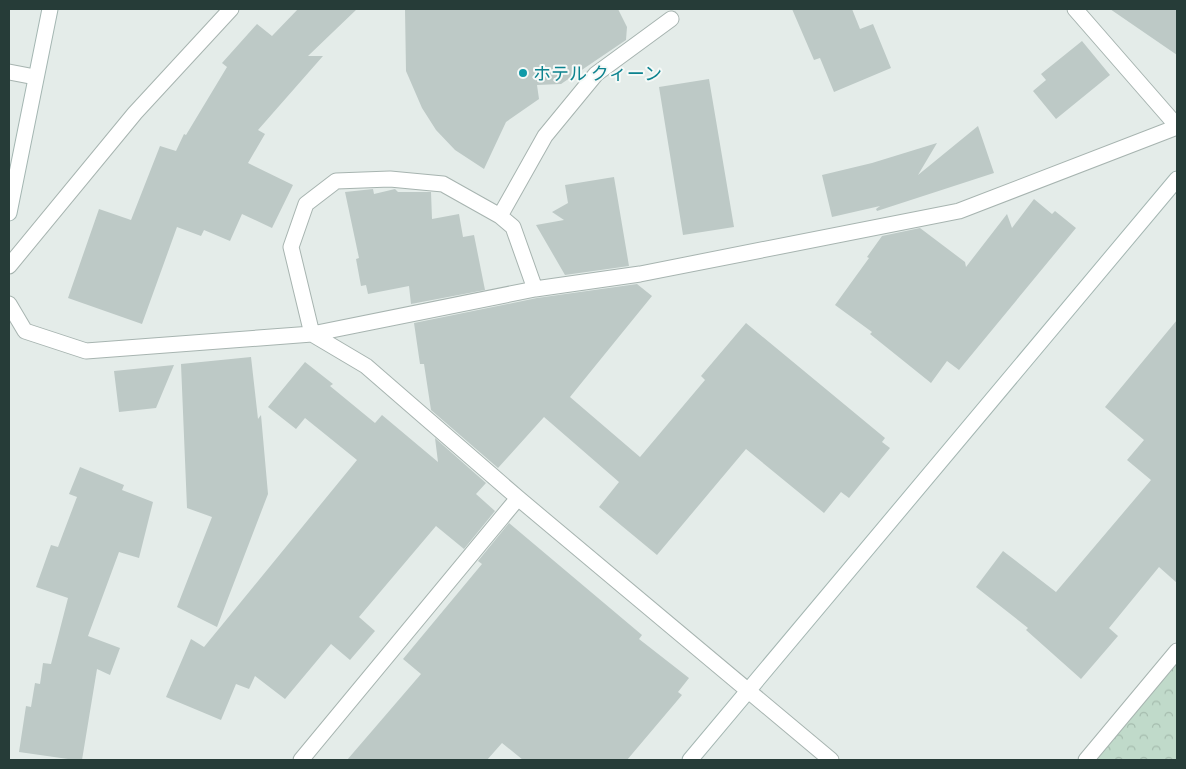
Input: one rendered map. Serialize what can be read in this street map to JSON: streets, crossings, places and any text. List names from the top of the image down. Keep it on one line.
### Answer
{"places":["ホテル クィーン"]}
